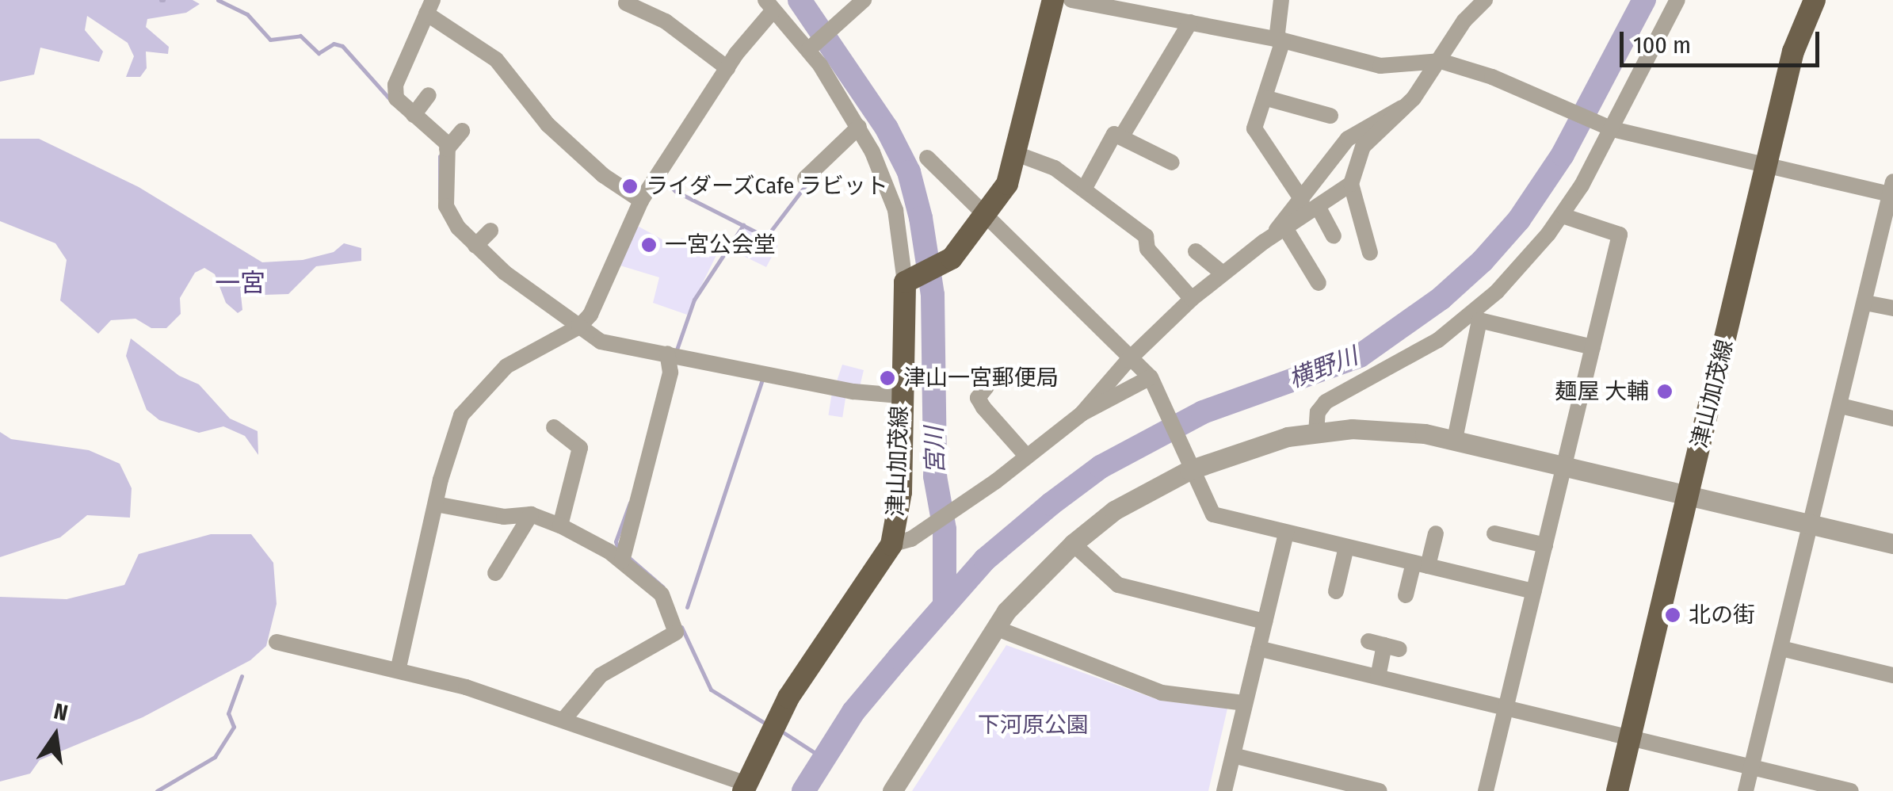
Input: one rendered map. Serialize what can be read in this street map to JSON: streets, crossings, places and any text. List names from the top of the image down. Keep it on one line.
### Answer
{"streets":{"main road":["津山加茂線"]},"districts":["一宮"],"water":["横野川","宮川"],"parks":["下河原公園"],"places":["ライダーズCafe ラビット","一宮公会堂","津山一宮郵便局","麺屋 大輔","北の街"],"scale_bar":"100 m","north":"top"}
